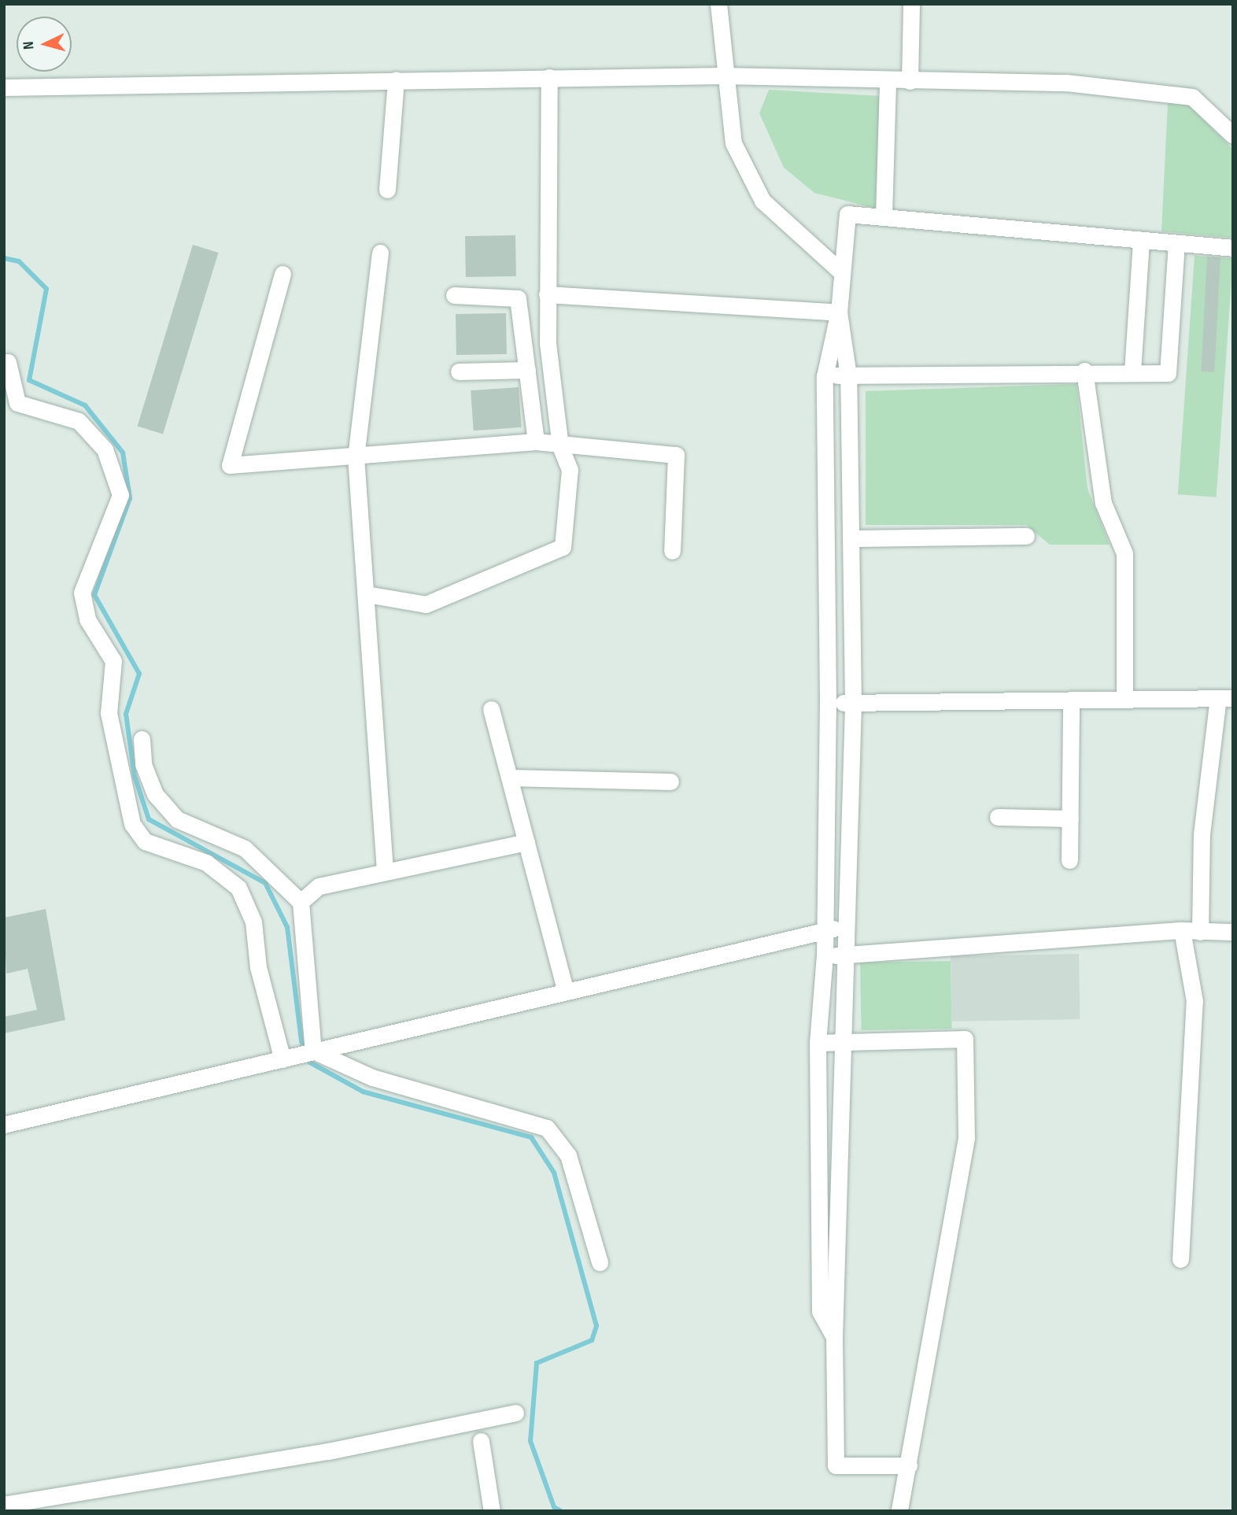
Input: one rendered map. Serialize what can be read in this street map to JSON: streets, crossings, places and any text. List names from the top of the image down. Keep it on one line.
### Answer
{"north":"left"}
